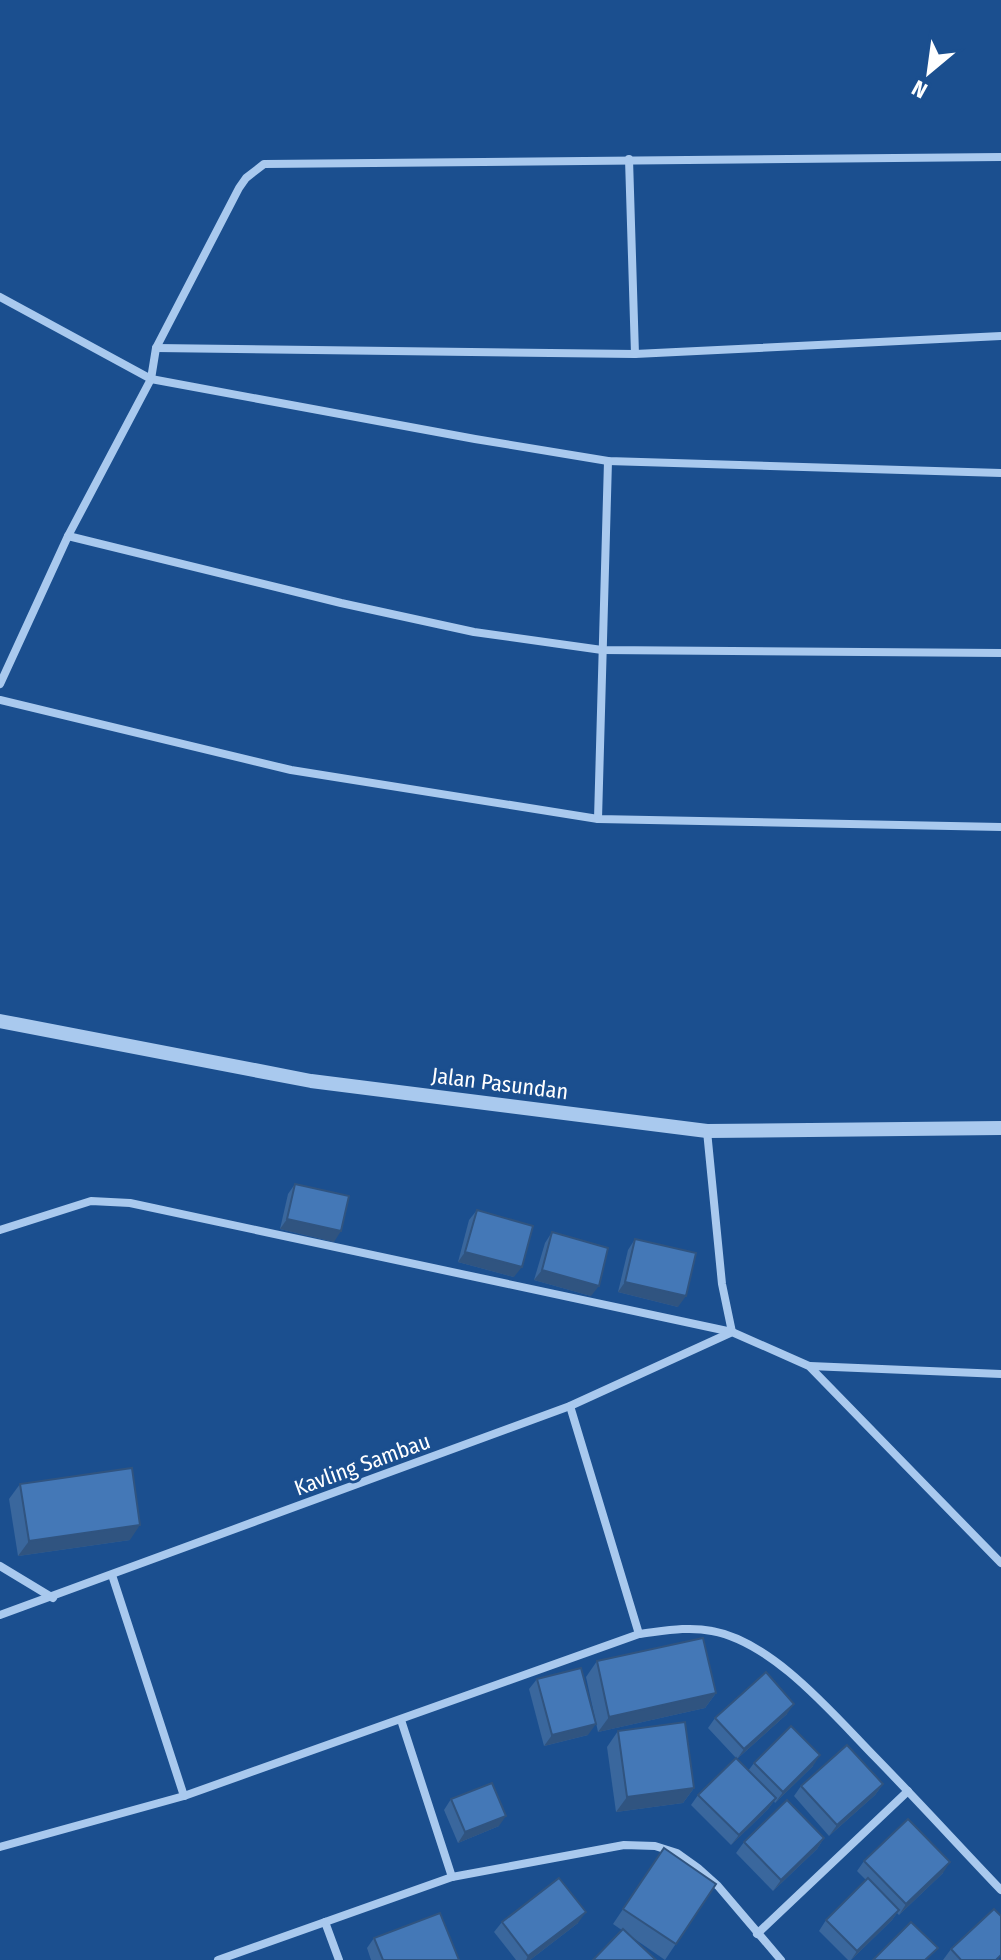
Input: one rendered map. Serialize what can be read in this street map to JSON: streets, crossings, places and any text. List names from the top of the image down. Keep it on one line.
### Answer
{"streets":{"street":["Jalan Pasundan","Kavling Sambau"]},"north":"bottom left"}
